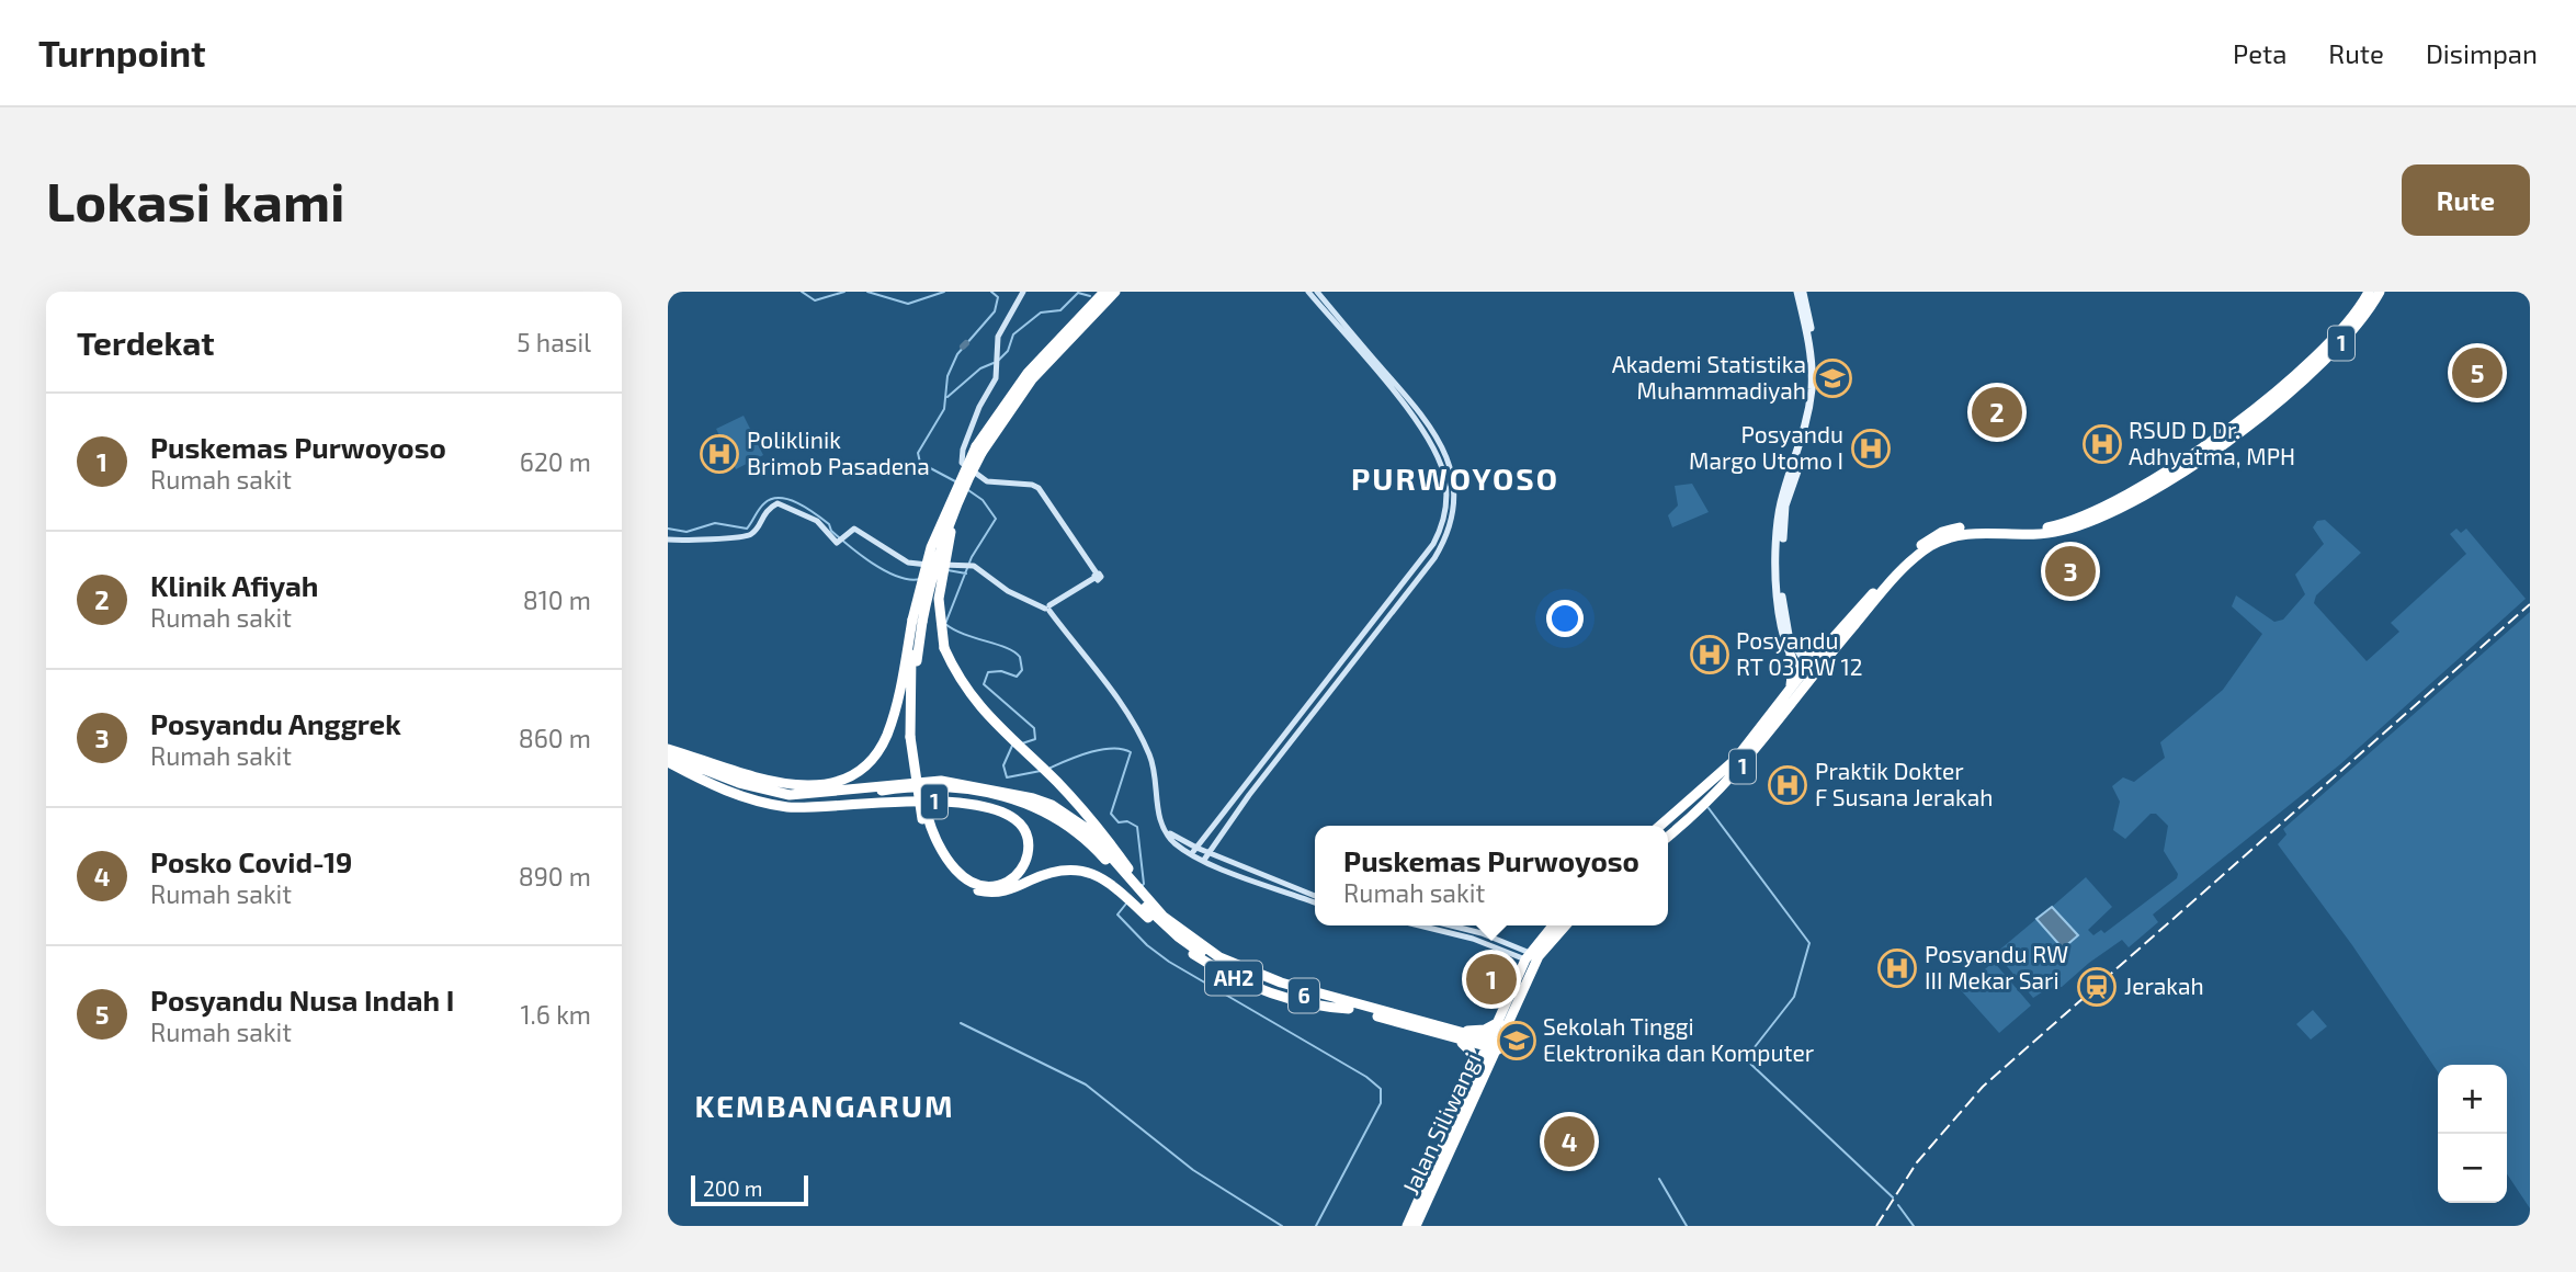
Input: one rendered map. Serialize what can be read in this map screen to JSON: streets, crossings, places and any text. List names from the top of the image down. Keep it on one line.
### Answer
{"streets":{"highway":["1","6","Jalan Siliwangi"]},"crossings":[["1","6"],["6","Jalan Siliwangi"]],"districts":["PURWOYOSO","KEMBANGARUM"],"places":{"school or university":["Akademi Statistika Muhammadiyah","Sekolah Tinggi Elektronika dan Komputer"],"hospital":["RSUD D Dr. Adhyatma, MPH","Posyandu Margo Utomo I","Poliklinik Brimob Pasadena","Posyandu RT 03 RW 12","Praktik Dokter F Susana Jerakah","Posyandu RW III Mekar Sari"],"station":["Jerakah"]},"scale_bar":"200 m","page":{"header":"Turnpoint","nav":["Peta","Rute","Disimpan"],"buttons":"Rute","title":"Lokasi kami","heading":["Terdekat","5 hasil"],"pins":["5","2","3","1","4"],"list":[{"mark":"1","name":"Puskemas Purwoyoso","note":"Rumah sakit","value":"620 m"},{"mark":"2","name":"Klinik Afiyah","note":"Rumah sakit","value":"810 m"},{"mark":"3","name":"Posyandu Anggrek","note":"Rumah sakit","value":"860 m"},{"mark":"4","name":"Posko Covid-19","note":"Rumah sakit","value":"890 m"},{"mark":"5","name":"Posyandu Nusa Indah I","note":"Rumah sakit","value":"1.6 km"}],"popup":["Puskemas Purwoyoso","Rumah sakit"],"map_buttons":["+","−"],"scale":"200 m"}}
